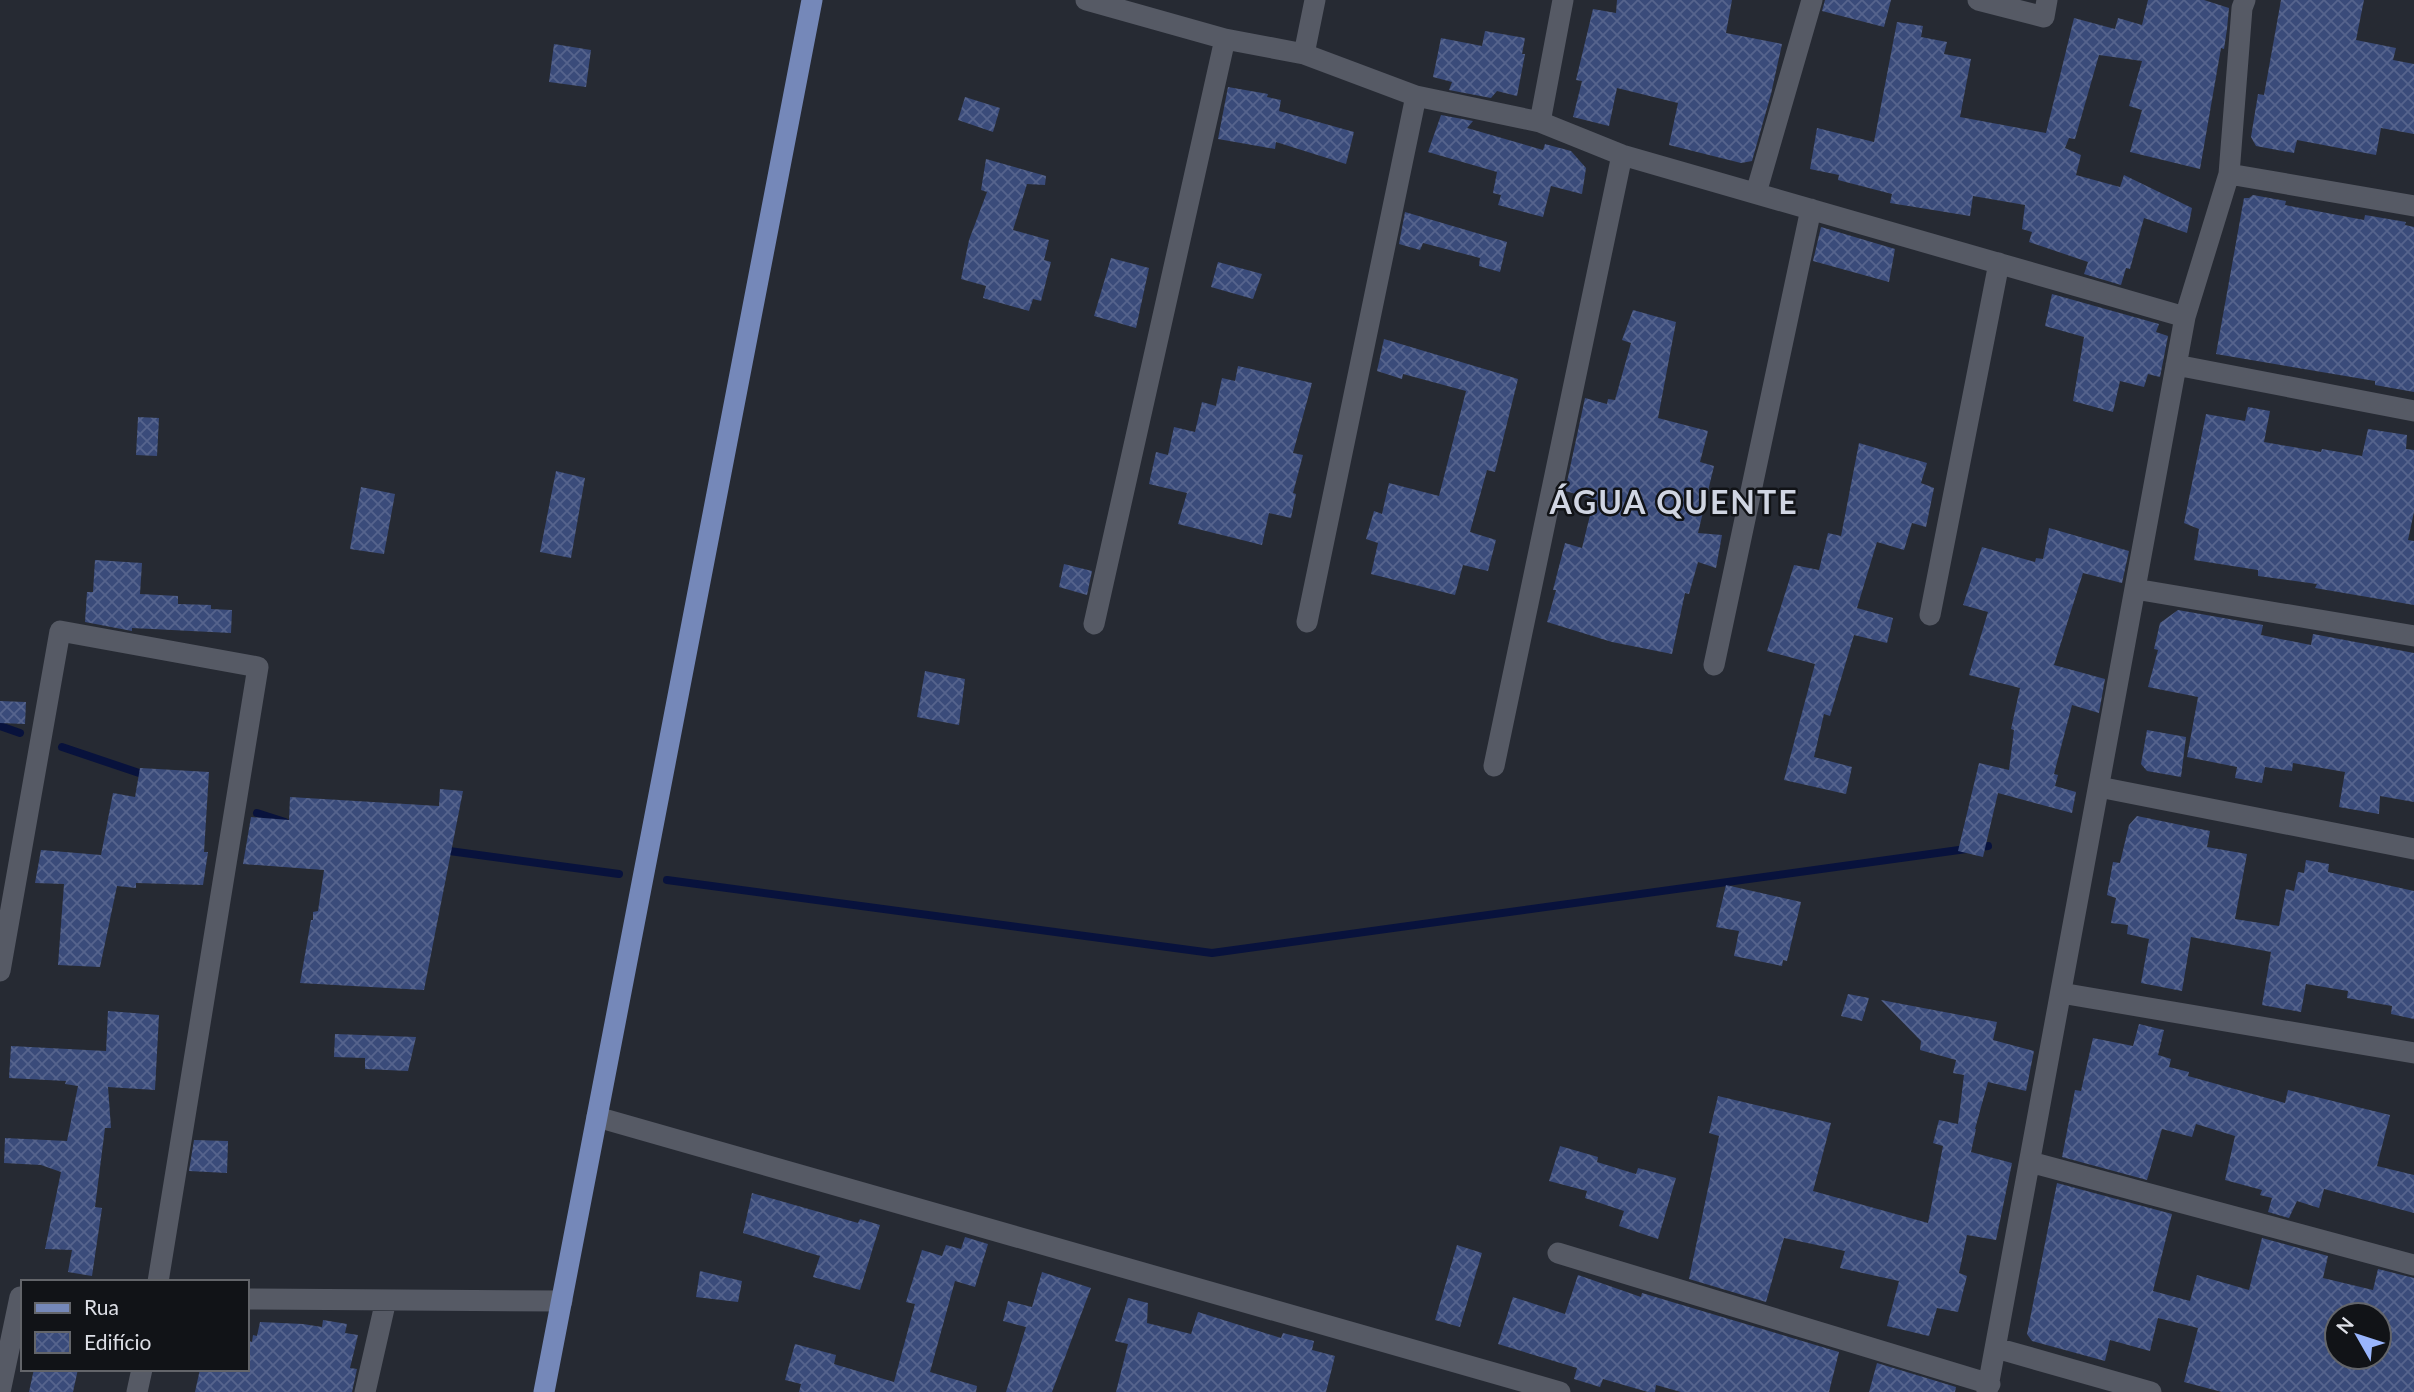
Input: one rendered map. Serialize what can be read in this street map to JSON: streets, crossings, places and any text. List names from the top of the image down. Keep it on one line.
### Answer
{"districts":["ÁGUA QUENTE"],"legend":["Rua","Edifício"],"north":"top left"}
